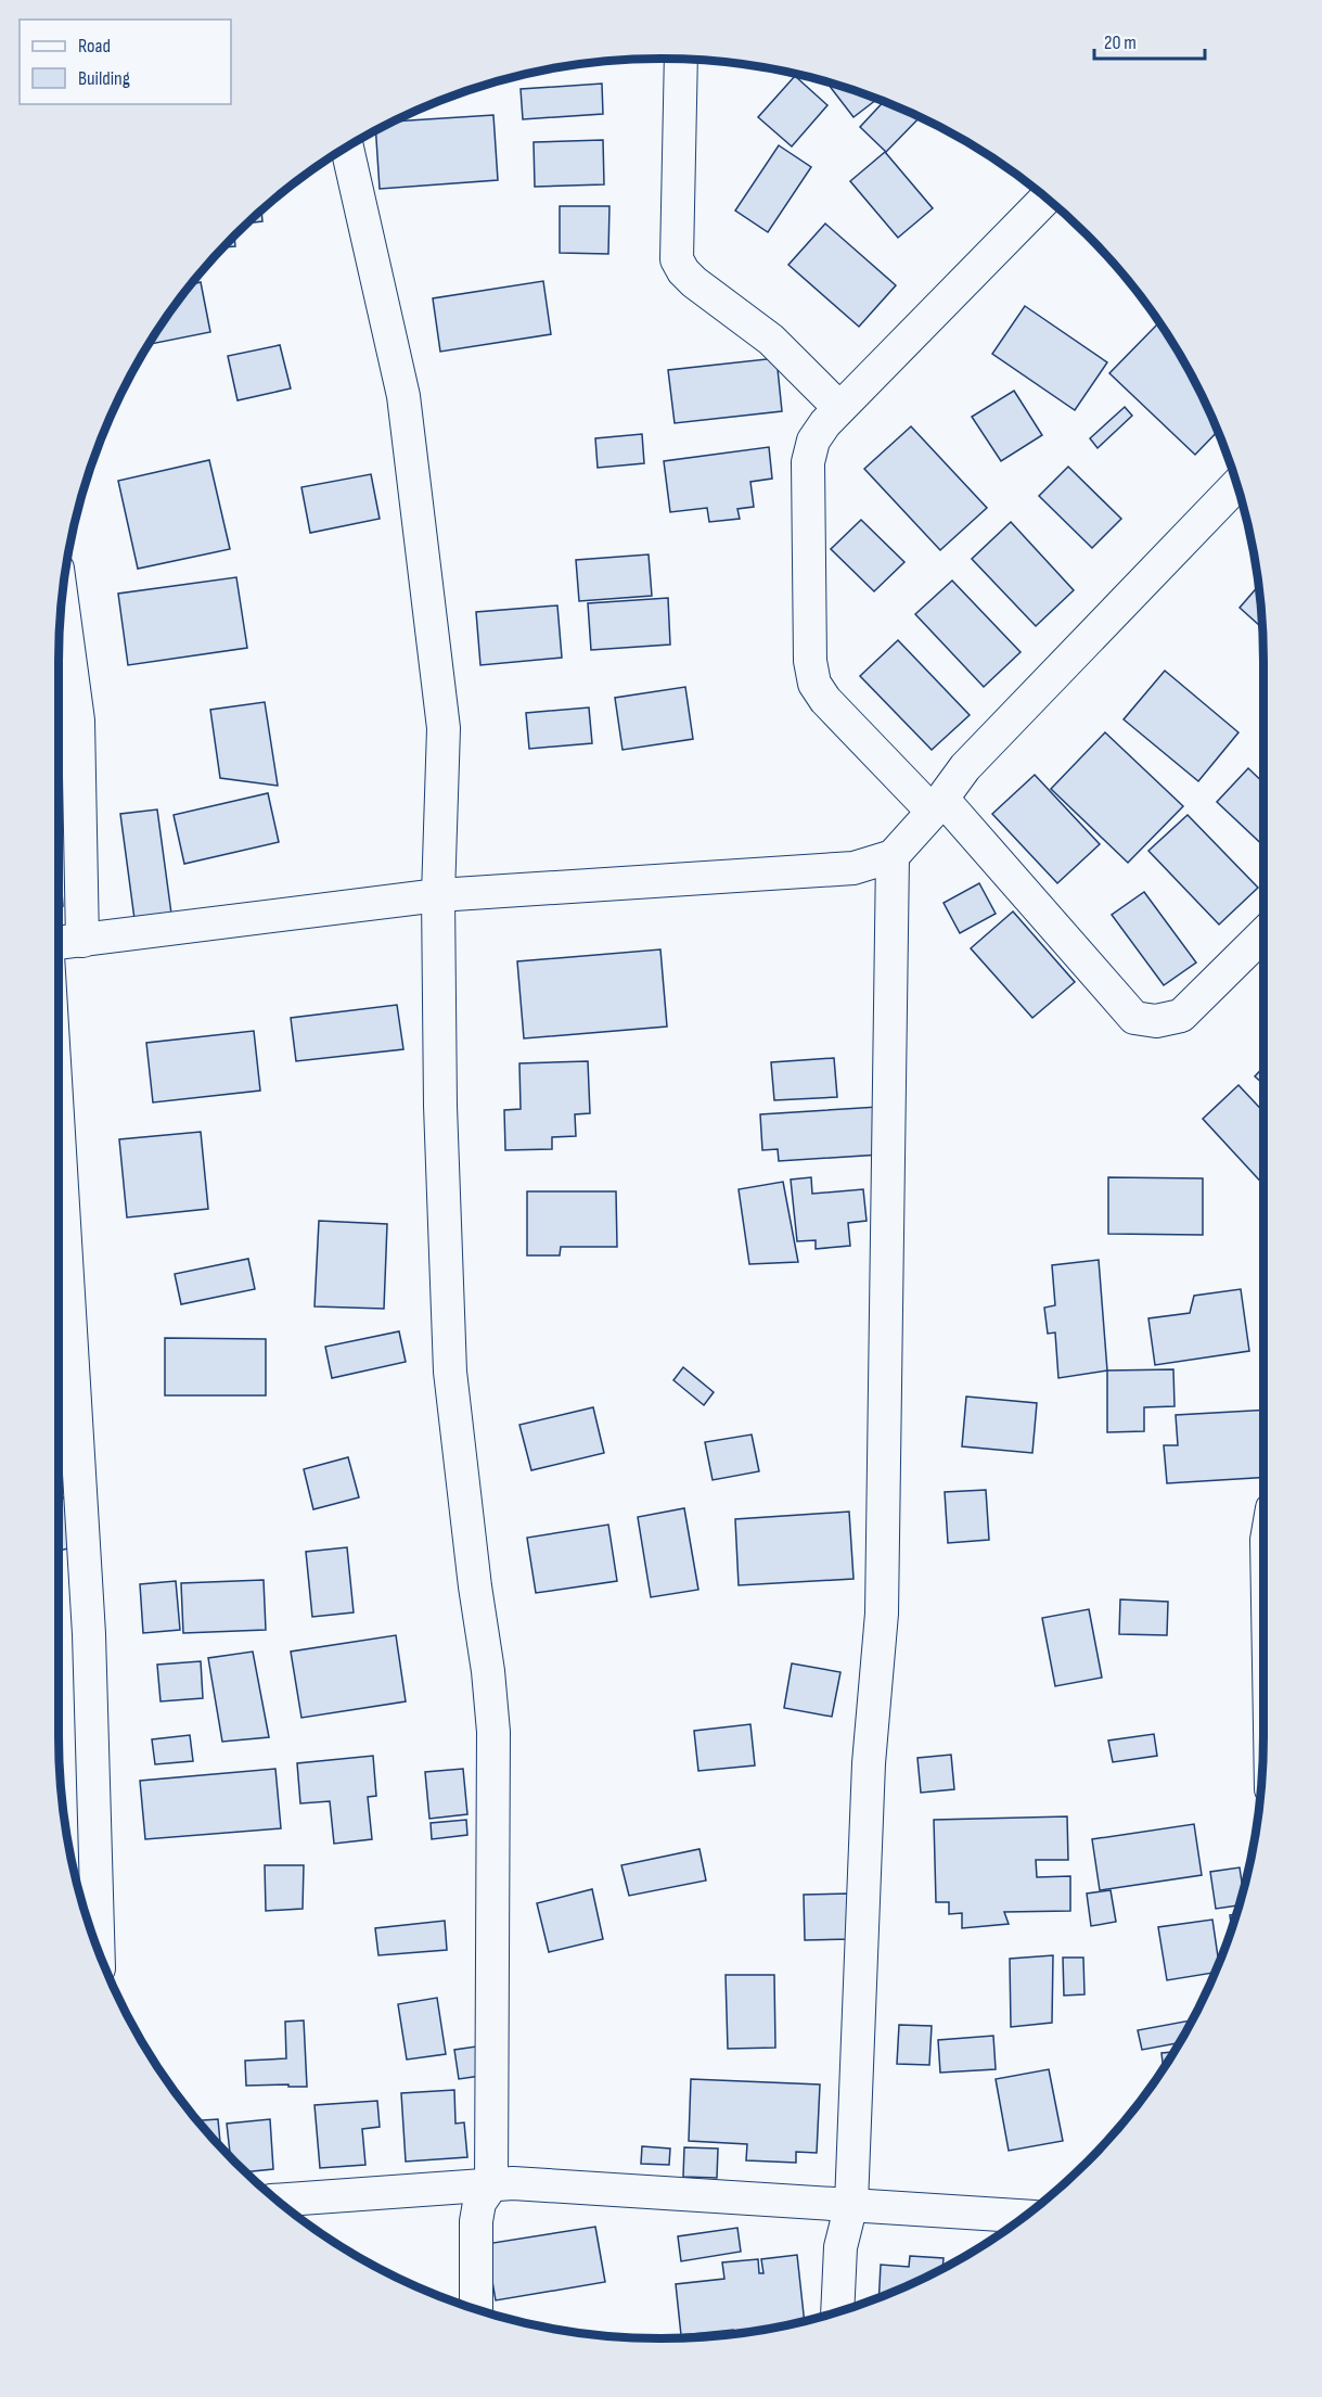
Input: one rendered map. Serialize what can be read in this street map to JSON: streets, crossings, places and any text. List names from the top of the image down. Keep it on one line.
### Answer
{"legend":["Road","Building"],"scale_bar":"20 m"}
